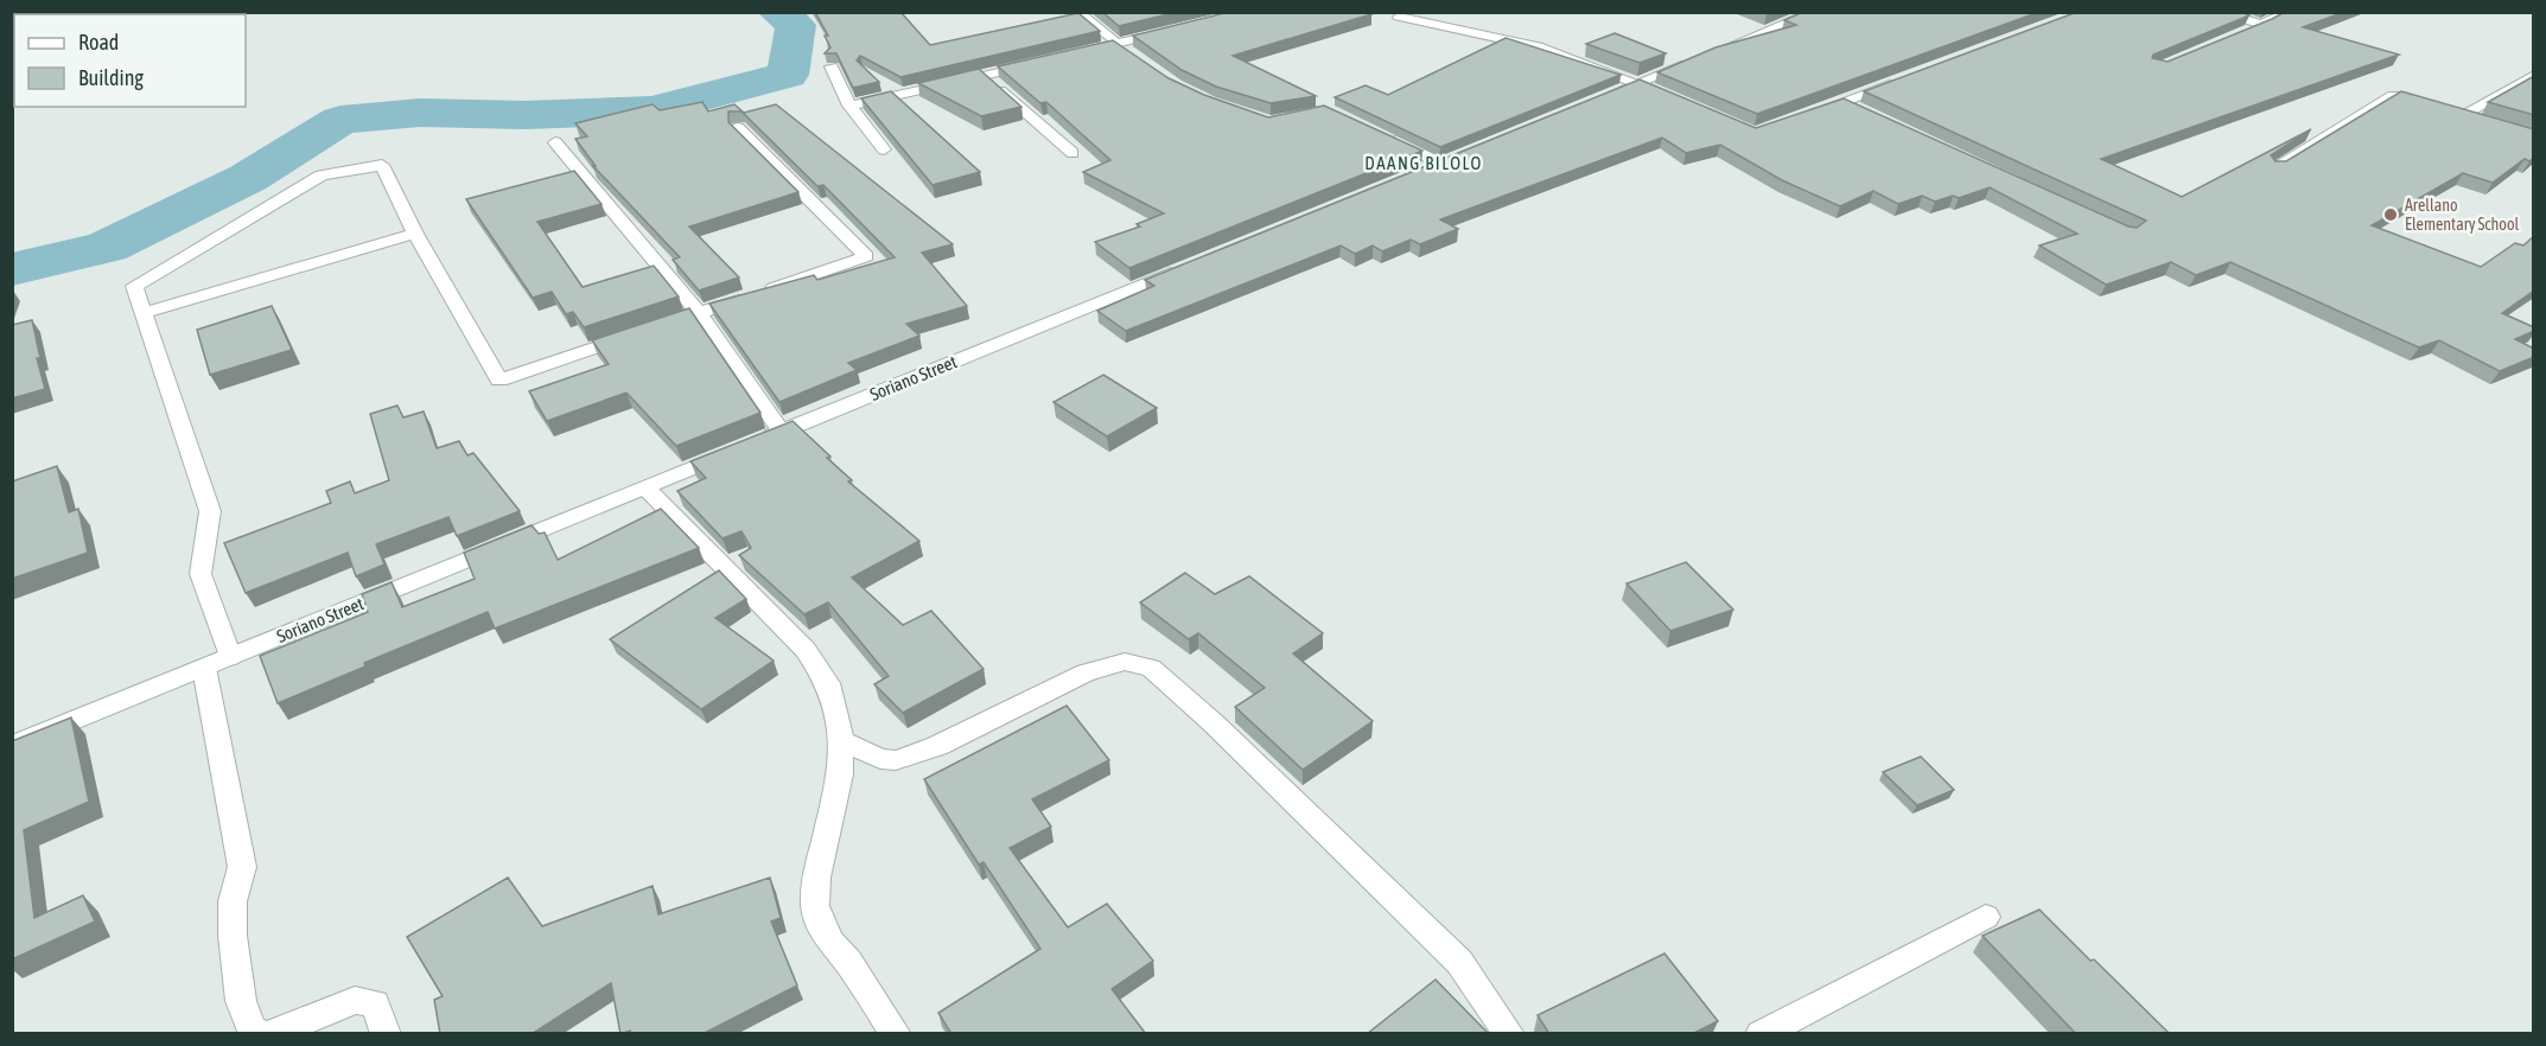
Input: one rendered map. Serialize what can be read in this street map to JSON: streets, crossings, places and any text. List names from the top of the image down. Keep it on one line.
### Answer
{"streets":{"street":["Soriano Street"]},"districts":["DAANG BILOLO"],"places":["Arellano Elementary School"],"legend":["Road","Building"]}
